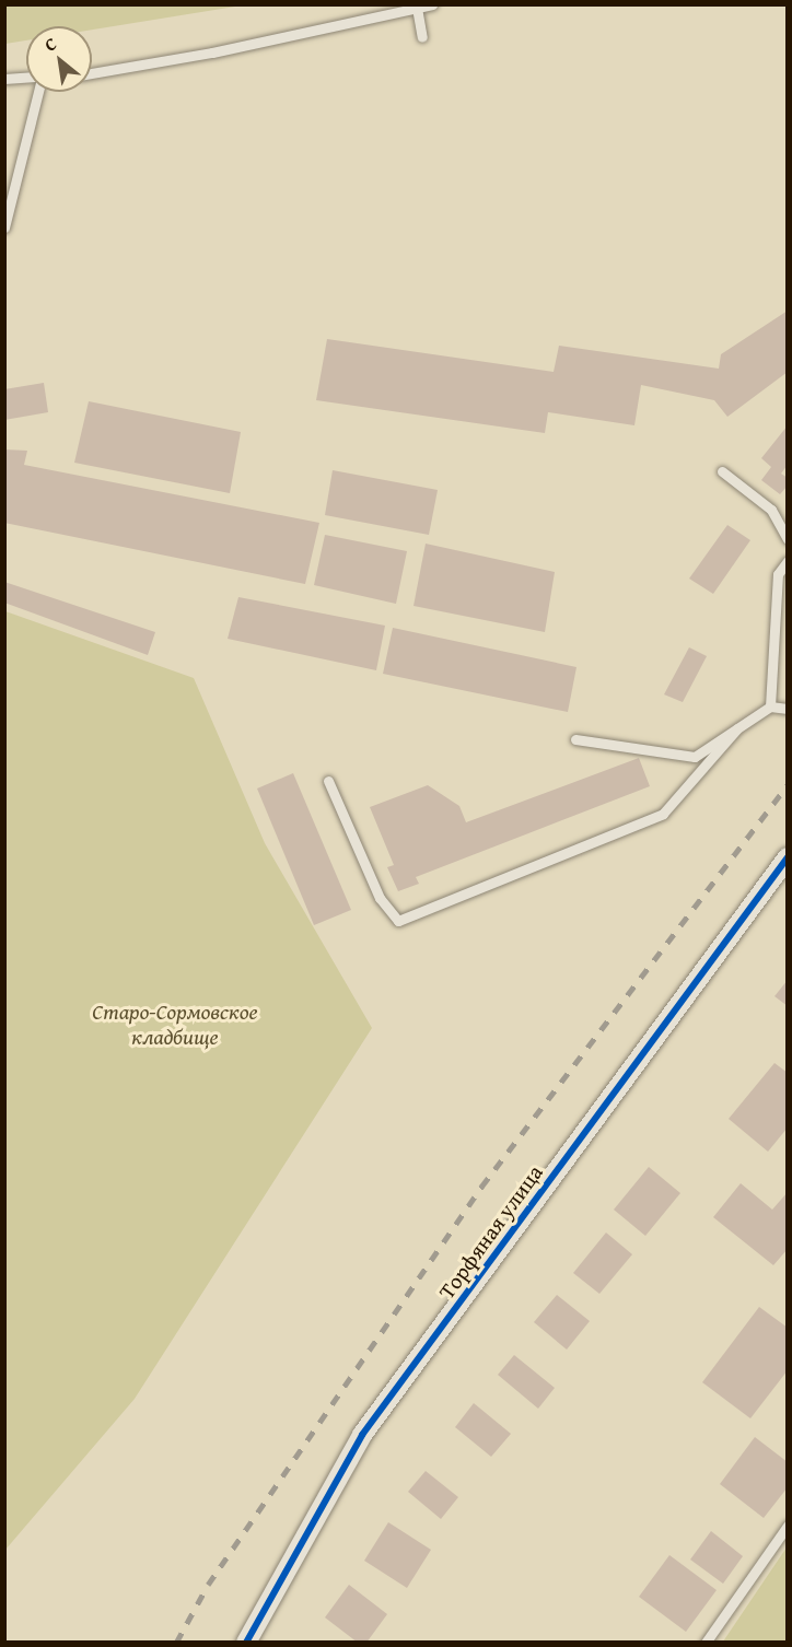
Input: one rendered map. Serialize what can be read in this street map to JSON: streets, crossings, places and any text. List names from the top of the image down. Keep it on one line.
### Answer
{"streets":{"street":["Торфяная улица"]},"parks":["Старо-Сормовское кладбище"],"north":"top left"}
